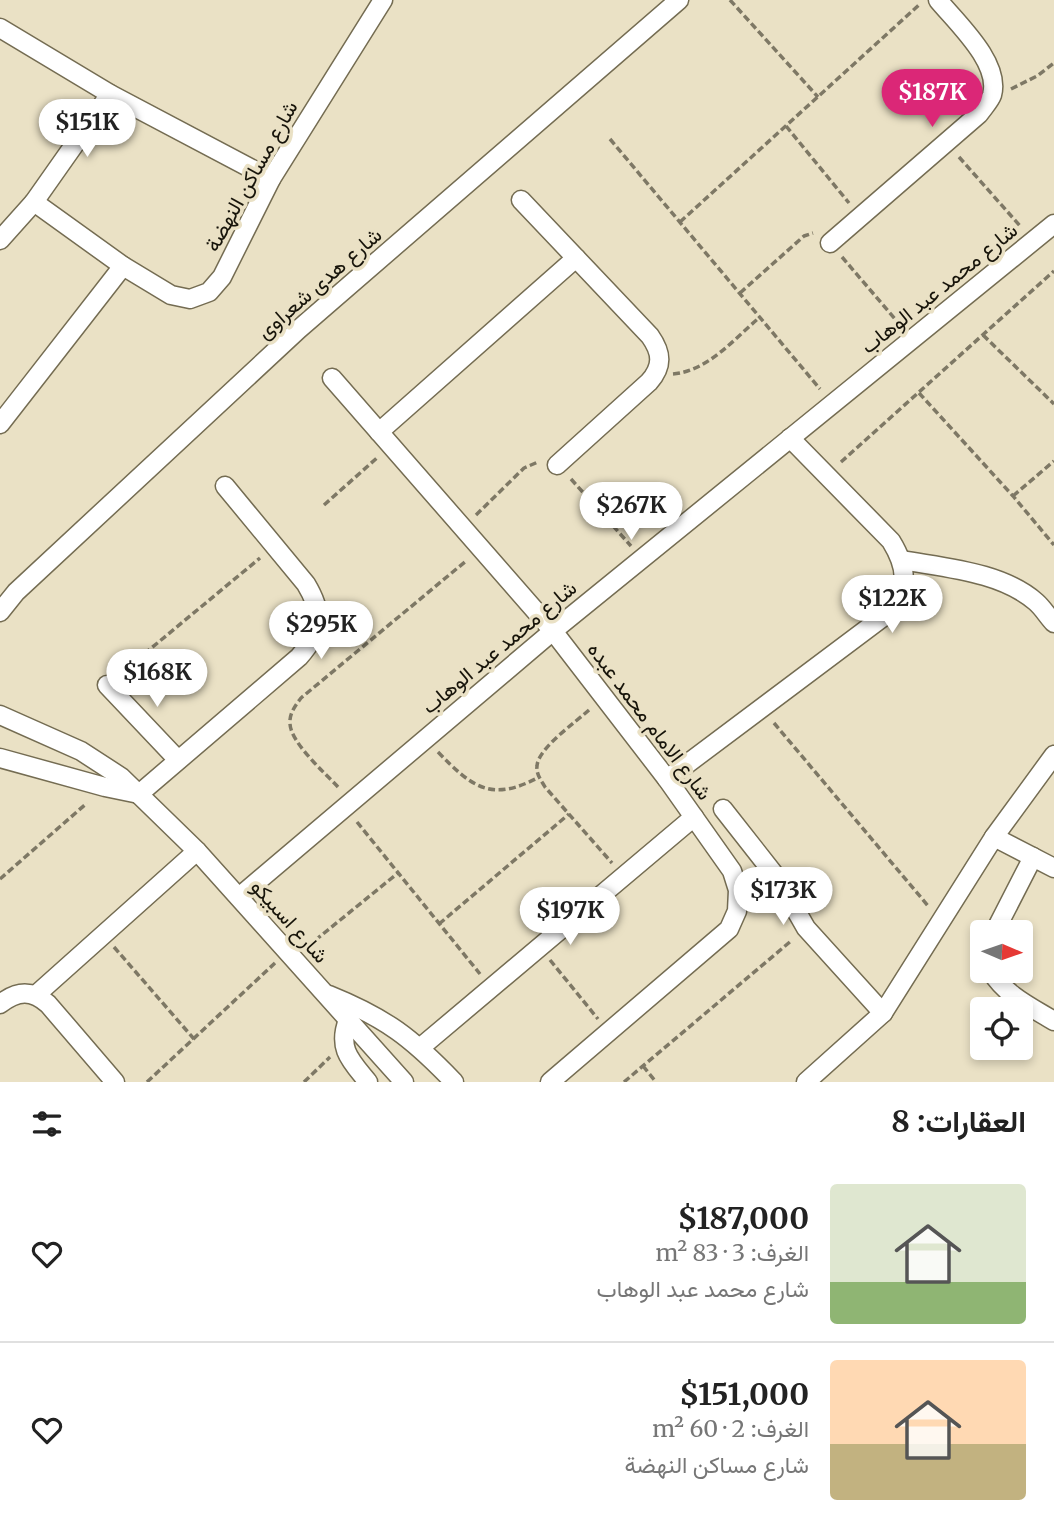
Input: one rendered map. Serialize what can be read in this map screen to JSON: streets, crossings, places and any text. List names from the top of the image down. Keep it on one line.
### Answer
{"streets":{"street":["شارع مساكن النهضة","شارع هدى شعراوى","شارع محمد عبد الوهاب","شارع الامام محمد عبده","شارع اسبيكو"]},"crossings":[["شارع محمد عبد الوهاب","شارع الامام محمد عبده"],["شارع محمد عبد الوهاب","شارع اسبيكو"]],"north":"right","page":{"price":["$187K","$151K","$267K","$122K","$295K","$168K","$173K","$197K"],"heading":"العقارات: 8","list":[{"name":"$187,000","note":"الغرف: 3 · 83 m² · شارع محمد عبد الوهاب"},{"name":"$151,000","note":"الغرف: 2 · 60 m² · شارع مساكن النهضة"}]}}
